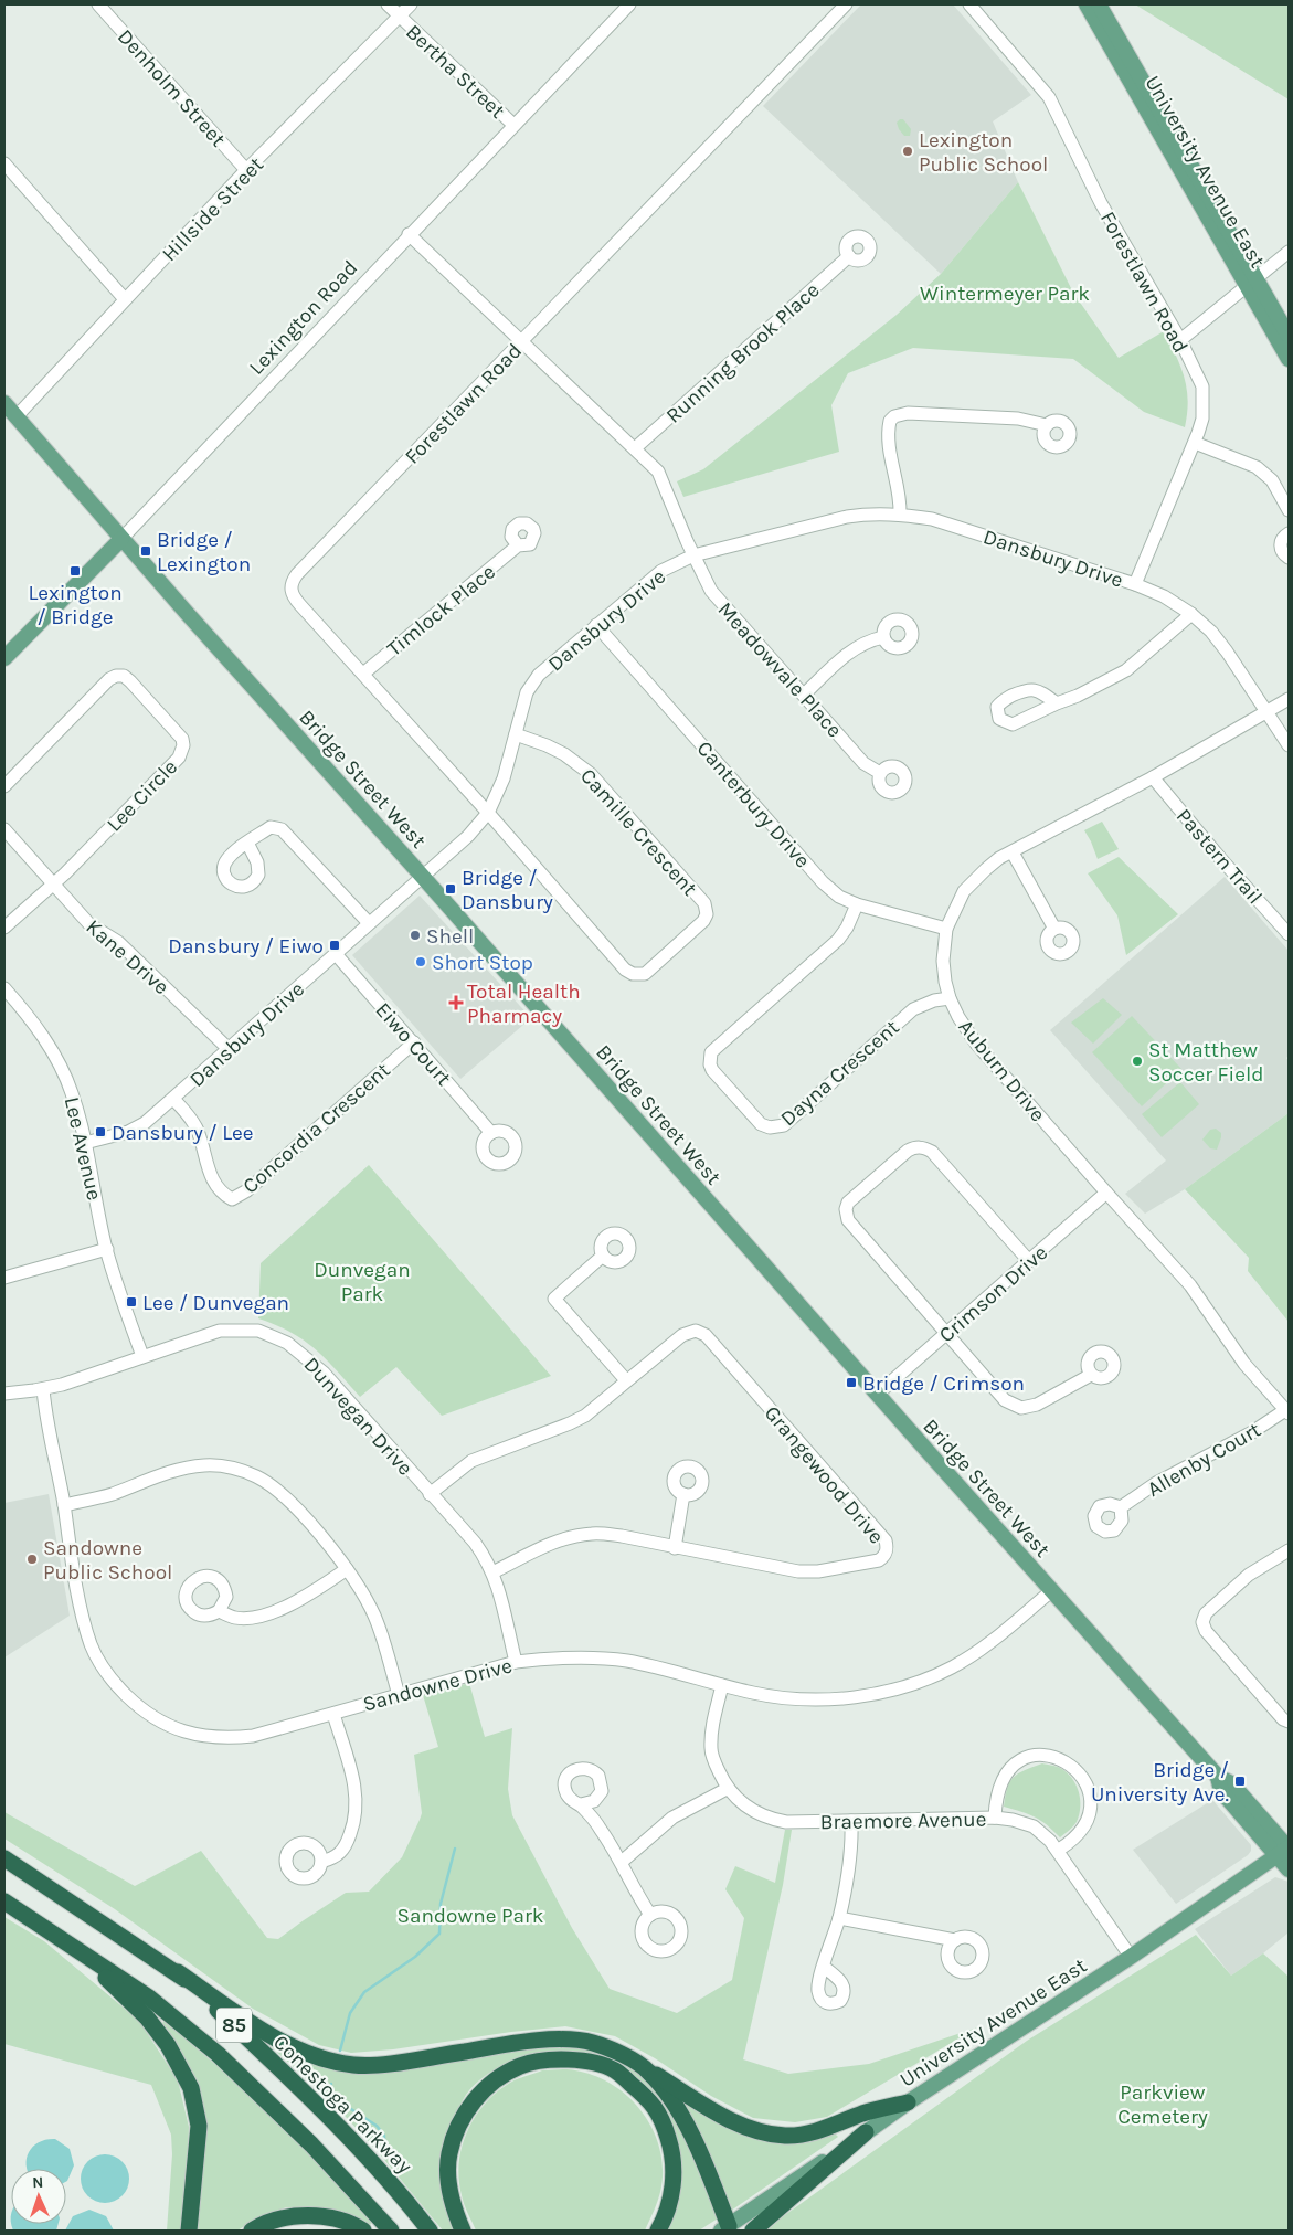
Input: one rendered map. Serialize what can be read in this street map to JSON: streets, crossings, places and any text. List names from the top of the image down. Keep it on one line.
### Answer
{"streets":{"highway":["85","Conestoga Parkway"],"main road":["University Avenue East","Lexington Road","Bridge Street West"],"street":["Bertha Street","Denholm Street","Hillside Street","Forestlawn Road","Running Brook Place","Dansbury Drive","Timlock Place","Meadowvale Place","Lee Circle","Canterbury Drive","Camille Crescent","Pastern Trail","Kane Drive","Eiwo Court","Auburn Drive","Dayna Crescent","Concordia Crescent","Lee Avenue","Crimson Drive","Dunvegan Drive","Allenby Court","Grangewood Drive","Sandowne Drive","Braemore Avenue"]},"crossings":[["Bertha Street","Hillside Street"],["Bertha Street","Lexington Road"],["Denholm Street","Hillside Street"],["University Avenue East","Bridge Street West"],["University Avenue East","Braemore Avenue"],["Hillside Street","Bridge Street West"],["Forestlawn Road","Dansbury Drive"],["Forestlawn Road","Timlock Place"],["Forestlawn Road","Meadowvale Place"],["Forestlawn Road","Camille Crescent"],["Lexington Road","Meadowvale Place"],["Lexington Road","Bridge Street West"],["Running Brook Place","Meadowvale Place"],["Dansbury Drive","Meadowvale Place"],["Dansbury Drive","Bridge Street West"],["Dansbury Drive","Canterbury Drive"],["Dansbury Drive","Camille Crescent"],["Dansbury Drive","Kane Drive"],["Dansbury Drive","Eiwo Court"],["Dansbury Drive","Auburn Drive"],["Dansbury Drive","Concordia Crescent"],["Dansbury Drive","Lee Avenue"],["Bridge Street West","Crimson Drive"],["Bridge Street West","Sandowne Drive"],["Lee Circle","Kane Drive"],["Canterbury Drive","Auburn Drive"],["Canterbury Drive","Dayna Crescent"],["Pastern Trail","Auburn Drive"],["Eiwo Court","Concordia Crescent"],["Auburn Drive","Dayna Crescent"],["Auburn Drive","Crimson Drive"],["Auburn Drive","Allenby Court"],["Lee Avenue","Dunvegan Drive"],["Dunvegan Drive","Grangewood Drive"],["Dunvegan Drive","Sandowne Drive"],["Sandowne Drive","Braemore Avenue"]],"parks":["Wintermeyer Park","Dunvegan Park","Sandowne Park","Parkview Cemetery"],"places":{"other":["Lexington Public School","Shell","Short Stop","St Matthew Soccer Field","Sandowne Public School"],"transit":["Bridge / Lexington","Lexington / Bridge","Bridge / Dansbury","Dansbury / Eiwo","Dansbury / Lee","Lee / Dunvegan","Bridge / Crimson","Bridge / University Ave."],"health":["Total Health Pharmacy"]},"north":"top"}
